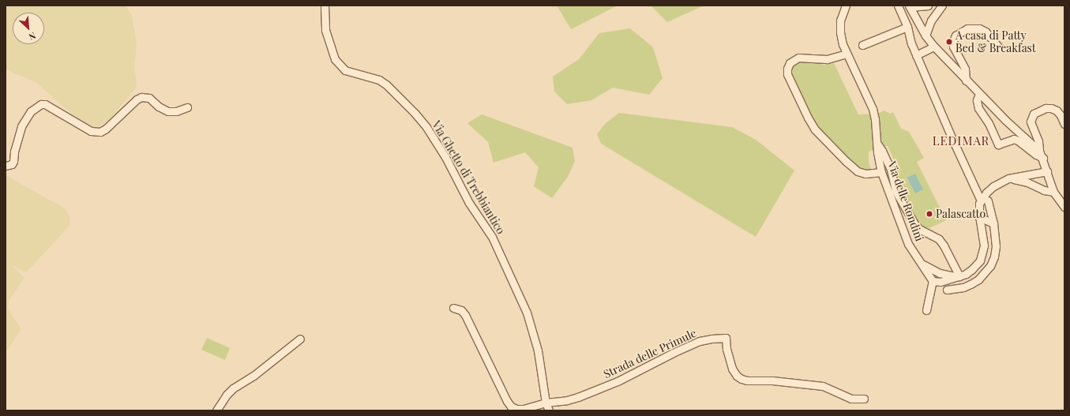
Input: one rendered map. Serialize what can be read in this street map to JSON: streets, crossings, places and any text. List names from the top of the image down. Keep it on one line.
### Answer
{"streets":{"street":["Via Ghetto di Trebbiantico","Via delle Rondini","Strada delle Primule"]},"crossings":[["Via Ghetto di Trebbiantico","Strada delle Primule"]],"districts":["LEDIMAR"],"places":["A casa di Patty Bed & Breakfast","Palascatto"],"north":"bottom right"}
